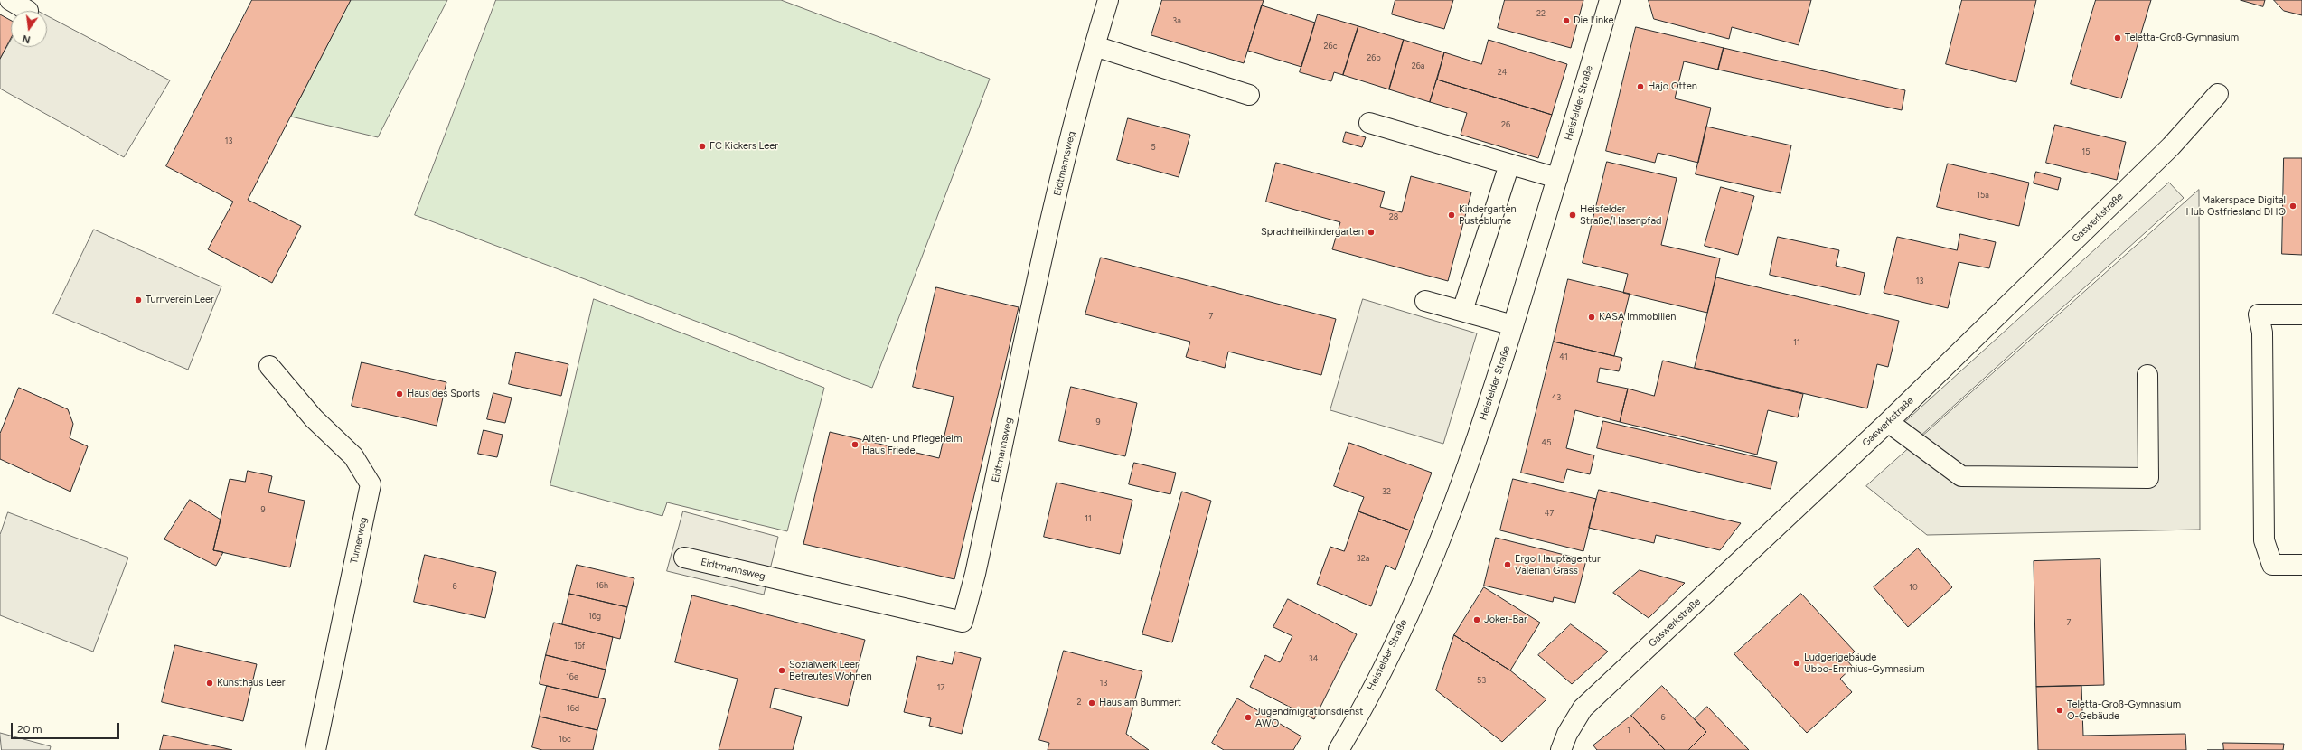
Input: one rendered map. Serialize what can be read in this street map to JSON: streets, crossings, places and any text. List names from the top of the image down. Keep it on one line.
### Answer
{"streets":{"street":["Heisfelder Straße","Eidtmannsweg","Gaswerkstraße","Turnerweg"]},"places":["Die Linke","Teletta-Groß-Gymnasium","Hajo Otten","FC Kickers Leer","Makerspace Digital Hub Ostfriesland DHO","Kindergarten Pusteblume","Heisfelder Straße/Hasenpfad","Sprachheilkindergarten","Turnverein Leer","KASA Immobilien","Haus des Sports","Alten- und Pflegeheim Haus Friede","Ergo Hauptagentur Valerian Grass","Joker-Bar","Ludgerigebäude Ubbo-Emmius-Gymnasium","Sozialwerk Leer Betreutes Wohnen","Kunsthaus Leer","Haus am Bummert","Teletta-Groß-Gymnasium O-Gebäude","Jugendmigrationsdienst AWO"],"house_numbers":["22","3a","26c","26b","26a","24","26","13","5","15","15a","28","13","7","11","41","43","9","45","32","9","47","11","32a","16h","6","10","16g","7","16f","34","16e","53","13","17","2","16d","6","1","16c"],"scale_bar":"20 m","north":"bottom"}
